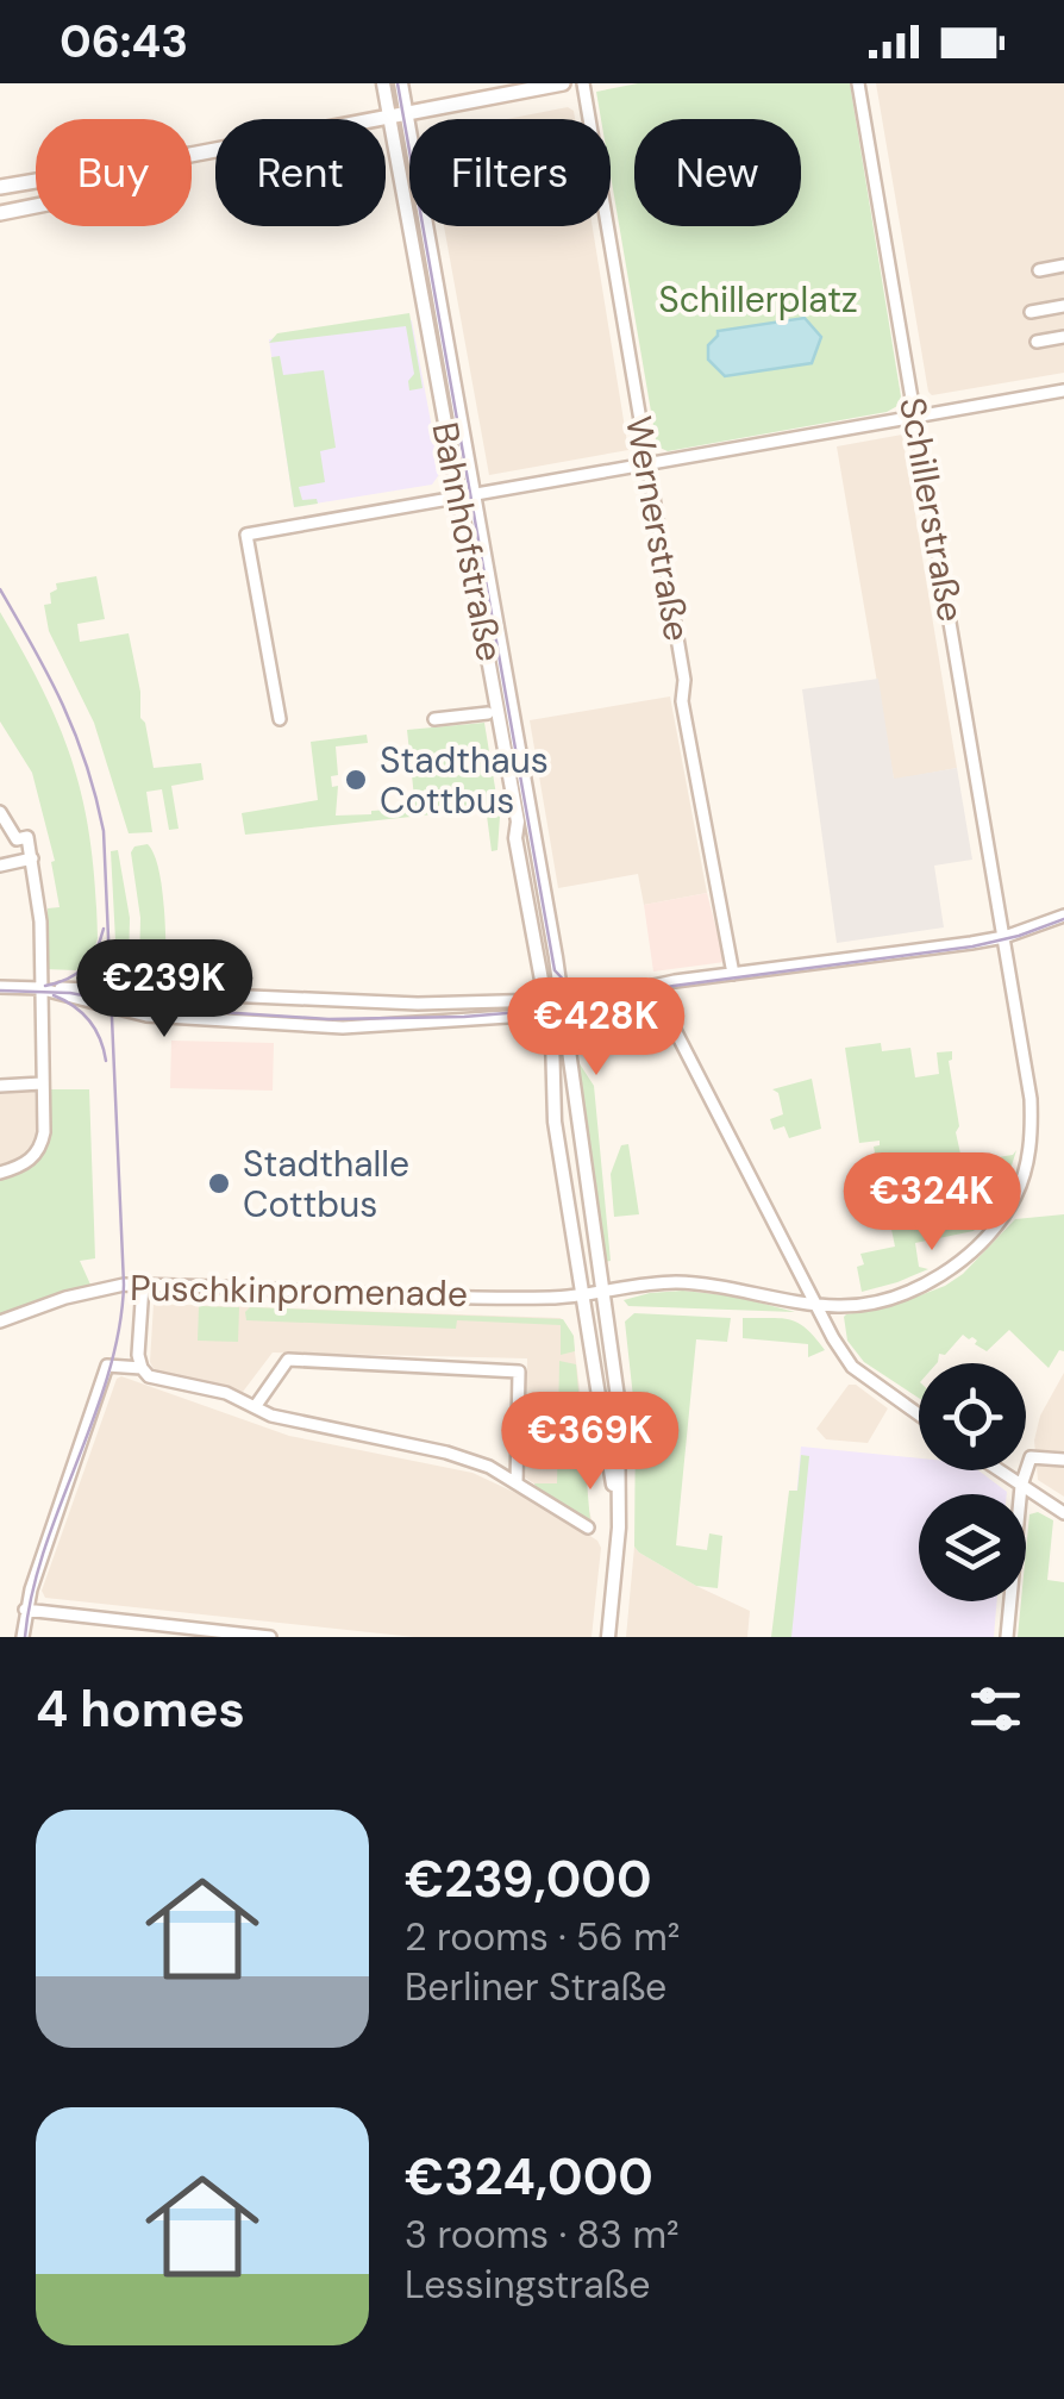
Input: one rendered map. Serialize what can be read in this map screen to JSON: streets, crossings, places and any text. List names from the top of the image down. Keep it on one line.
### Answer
{"streets":{"street":["Schillerstraße","Wernerstraße","Bahnhofstraße","Puschkinpromenade"]},"crossings":[["Schillerstraße","Puschkinpromenade"],["Bahnhofstraße","Puschkinpromenade"]],"parks":["Schillerplatz"],"places":["Stadthaus Cottbus","Stadthalle Cottbus"],"page":{"status":"06:43","chip":["Buy","Rent","Filters","New"],"price":["€239K","€428K","€324K","€369K"],"heading":"4 homes","list":[{"name":"€239,000","note":"2 rooms · 56 m² · Berliner Straße"},{"name":"€324,000","note":"3 rooms · 83 m² · Lessingstraße"}]}}
